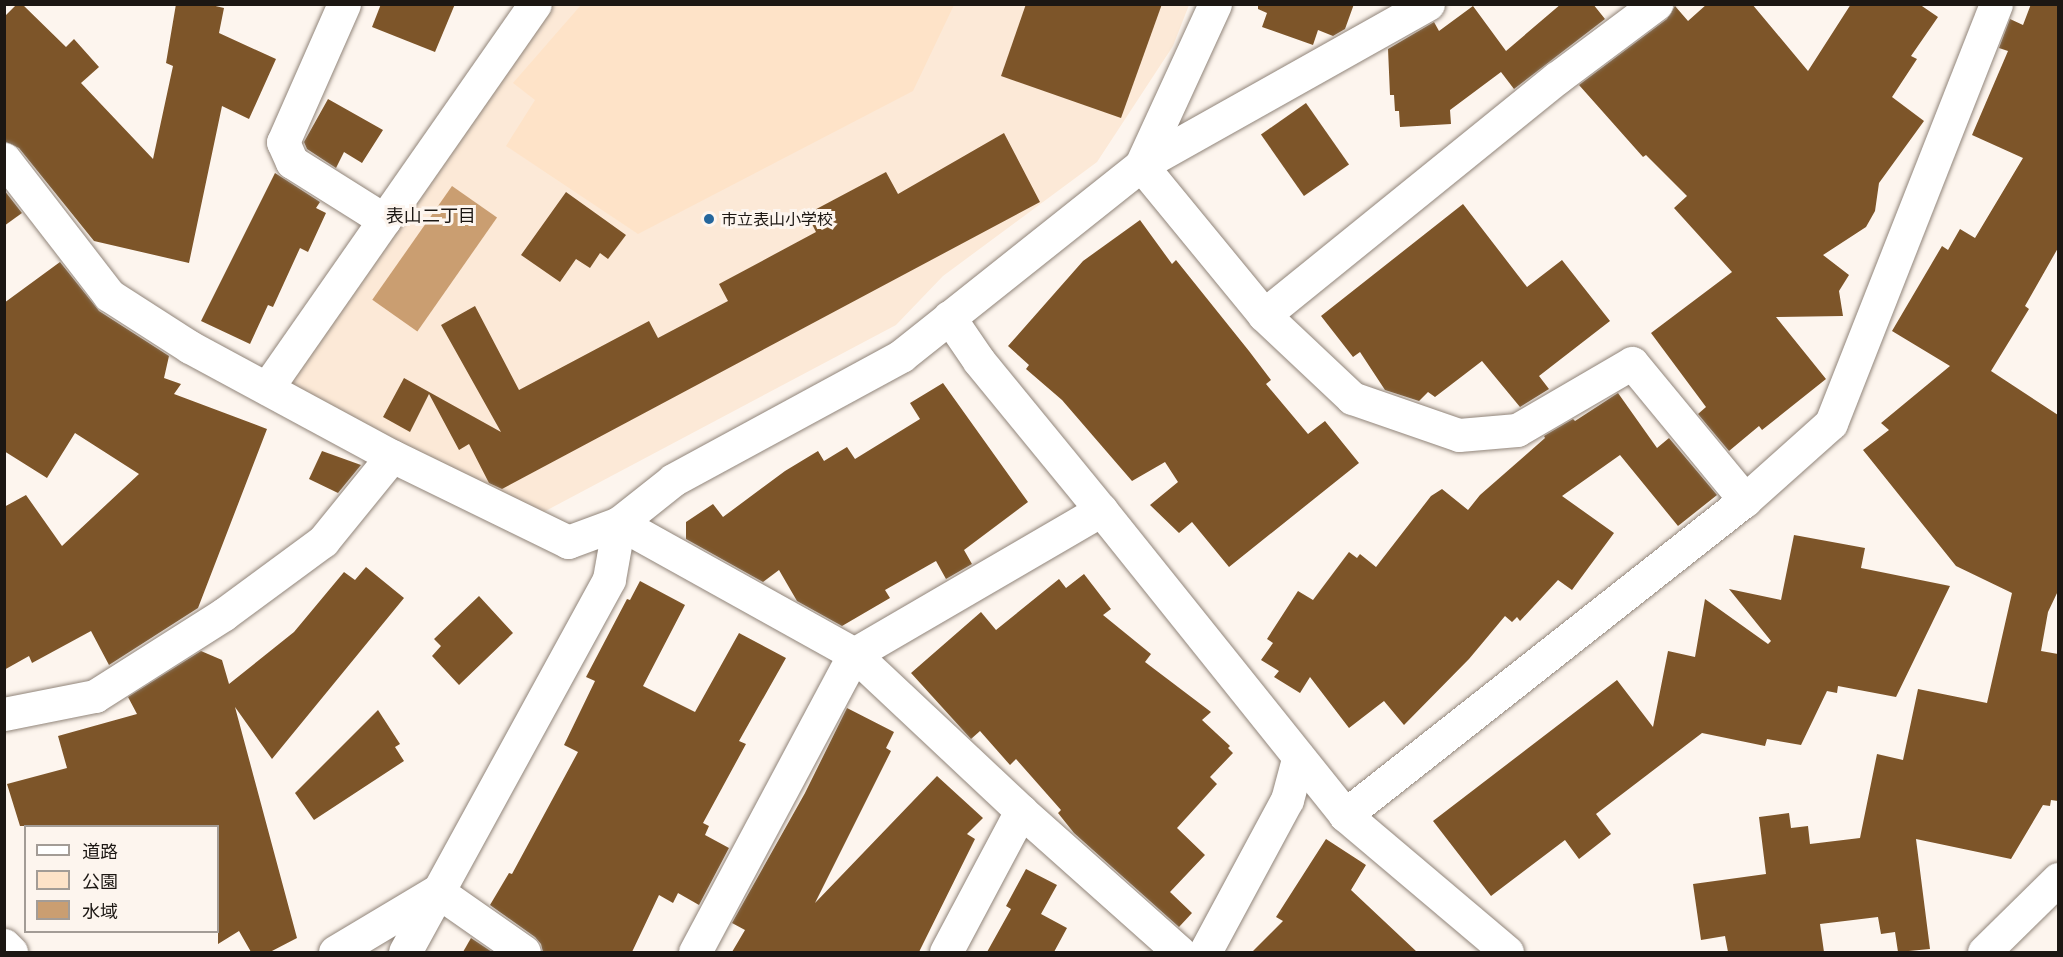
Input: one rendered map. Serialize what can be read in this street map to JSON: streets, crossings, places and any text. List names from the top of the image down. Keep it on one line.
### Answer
{"districts":["表山二丁目"],"places":["市立表山小学校"],"legend":["道路","公園","水域"]}
